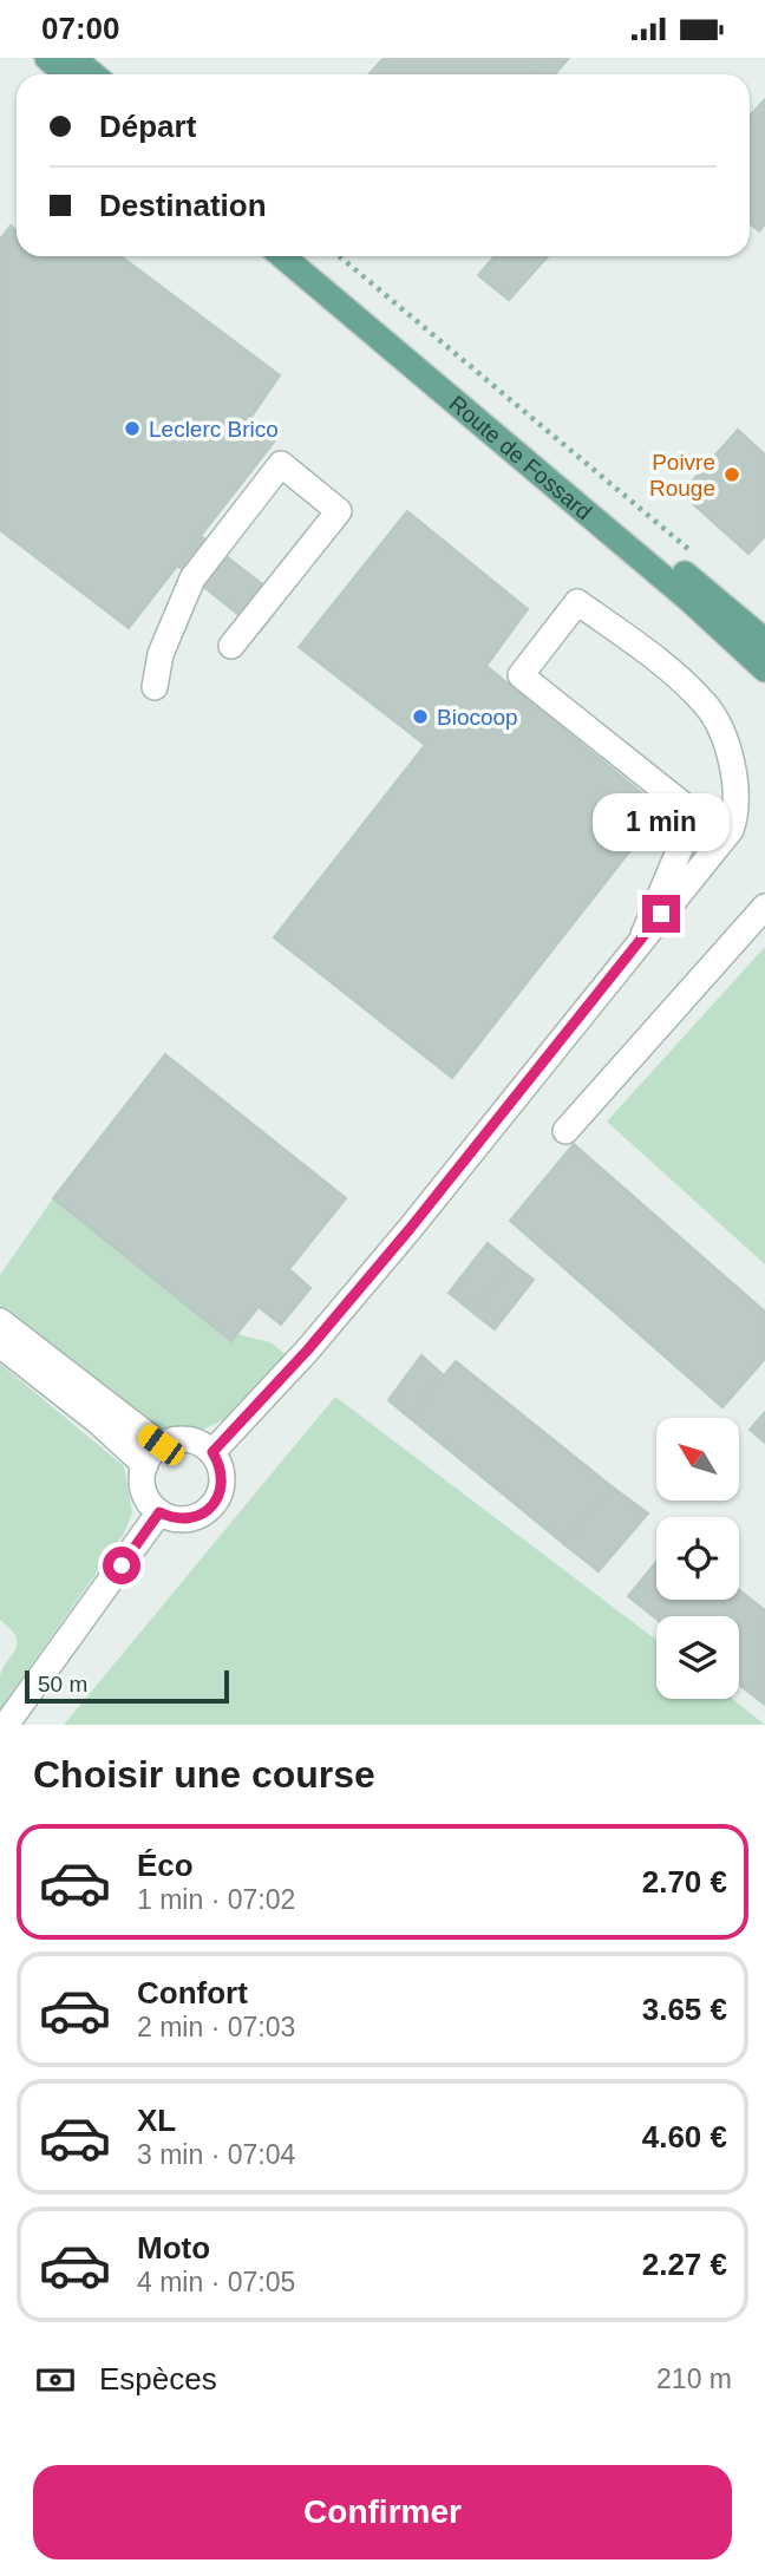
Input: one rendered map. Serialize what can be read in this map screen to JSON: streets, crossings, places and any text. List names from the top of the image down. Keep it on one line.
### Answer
{"streets":{"main road":["Route de Fossard"]},"places":["Leclerc Brico","Poivre Rouge","Biocoop"],"scale_bar":"50 m","north":"top left","page":{"status":"07:00","banner":["Départ","Destination"],"bubble":"1 min","scale":"50 m","heading":"Choisir une course","list":[{"name":"Éco","note":"1 min · 07:02","value":"2.70 €"},{"name":"Confort","note":"2 min · 07:03","value":"3.65 €"},{"name":"XL","note":"3 min · 07:04","value":"4.60 €"},{"name":"Moto","note":"4 min · 07:05","value":"2.27 €"}],"pay":["Espèces","210 m"],"buttons":"Confirmer"}}
